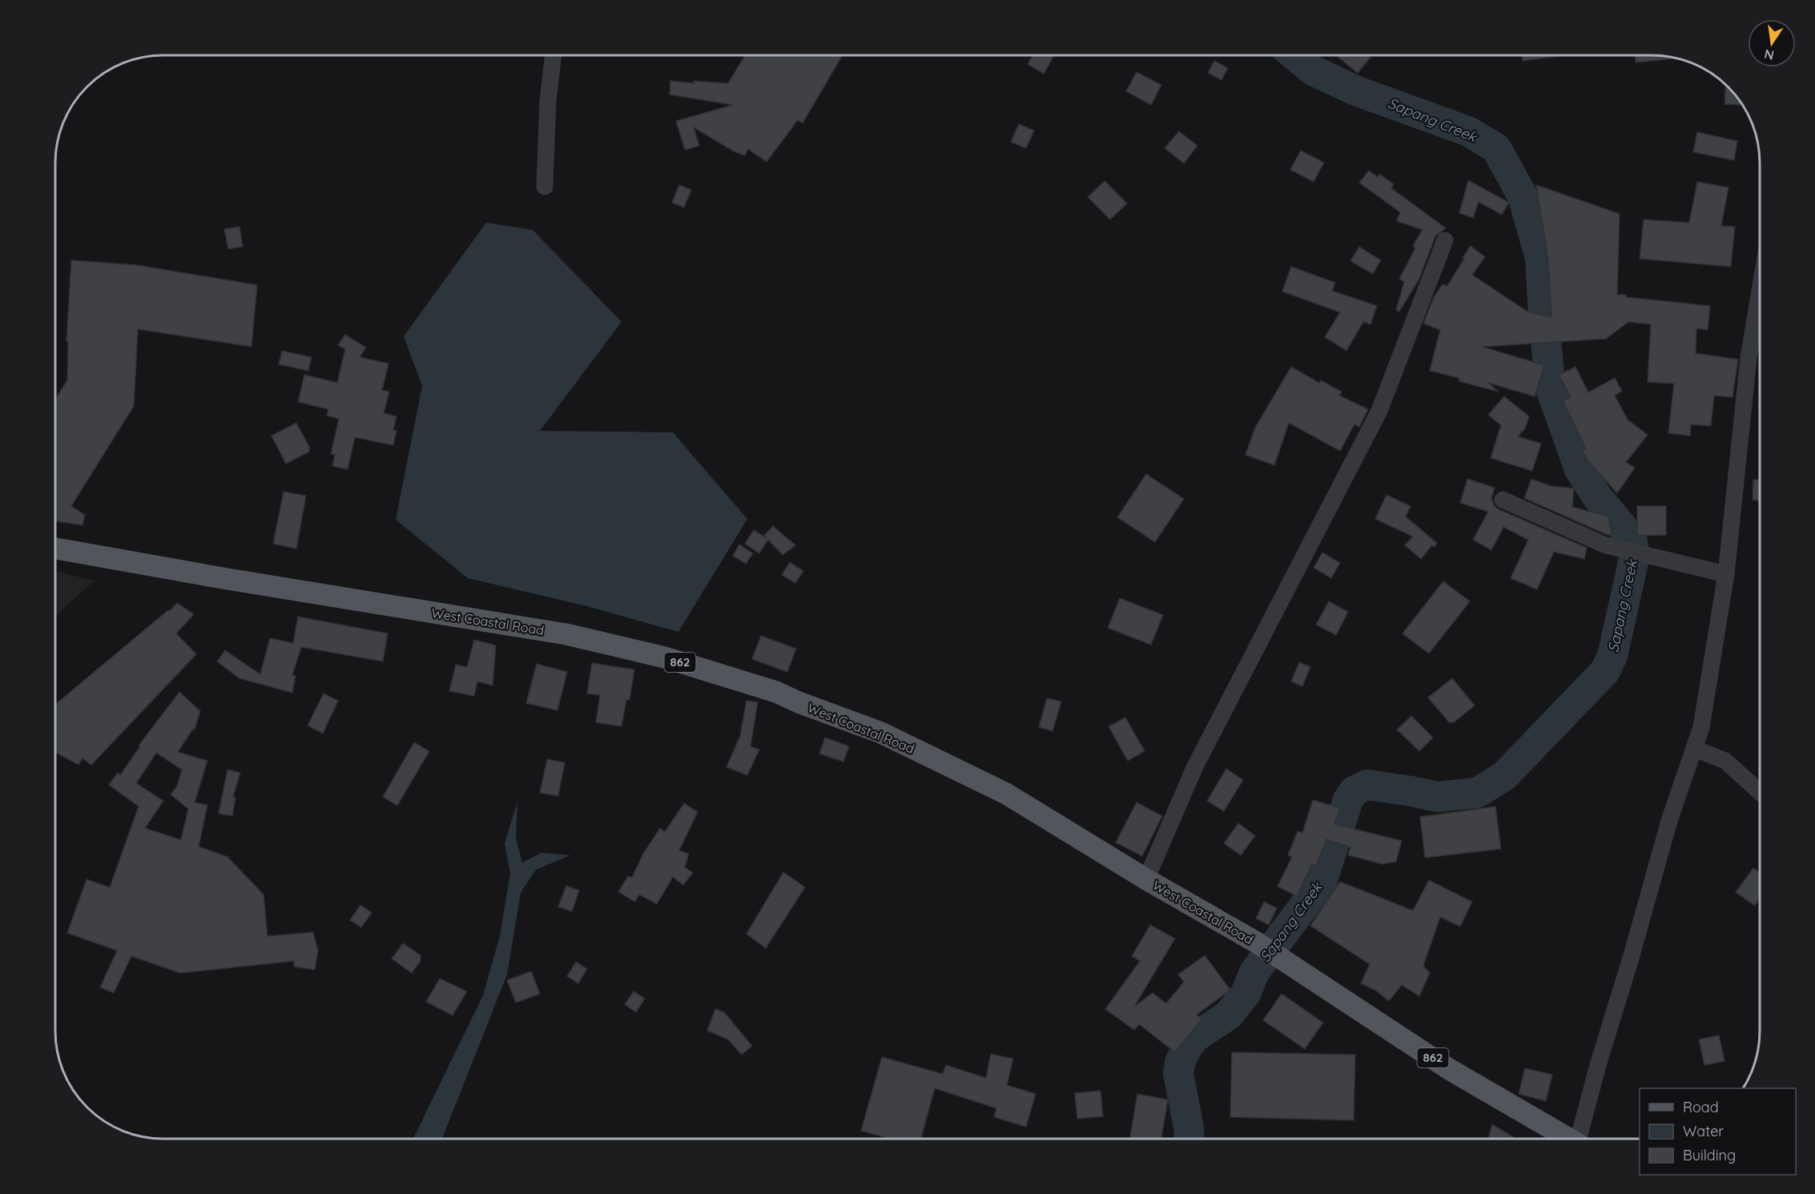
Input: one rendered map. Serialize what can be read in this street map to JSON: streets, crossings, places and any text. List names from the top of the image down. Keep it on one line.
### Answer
{"streets":{"main road":["West Coastal Road","862"]},"water":["Sapang Creek"],"legend":["Road","Water","Building"],"north":"bottom"}
